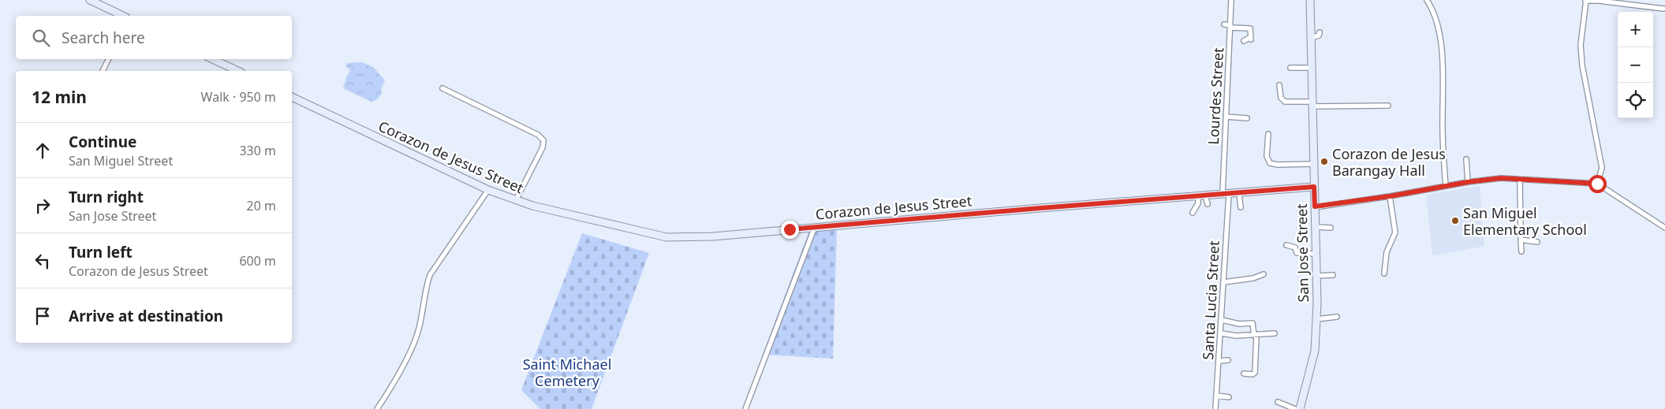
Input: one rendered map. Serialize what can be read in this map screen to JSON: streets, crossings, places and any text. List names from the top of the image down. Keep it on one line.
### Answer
{"streets":{"street":["Lourdes Street","Corazon de Jesus Street","San Jose Street","Santa Lucia Street"]},"crossings":[["Lourdes Street","Corazon de Jesus Street"],["Lourdes Street","Santa Lucia Street"],["Corazon de Jesus Street","San Jose Street"],["Corazon de Jesus Street","Santa Lucia Street"]],"parks":["Saint Michael Cemetery"],"places":["Corazon de Jesus Barangay Hall","San Miguel Elementary School"],"page":{"map_buttons":["+","−"],"search":"Search here","heading":["12 min","Walk · 950 m"],"list":[["Continue","San Miguel Street","330 m"],["Turn right","San Jose Street","20 m"],["Turn left","Corazon de Jesus Street","600 m"],"Arrive at destination"]}}
